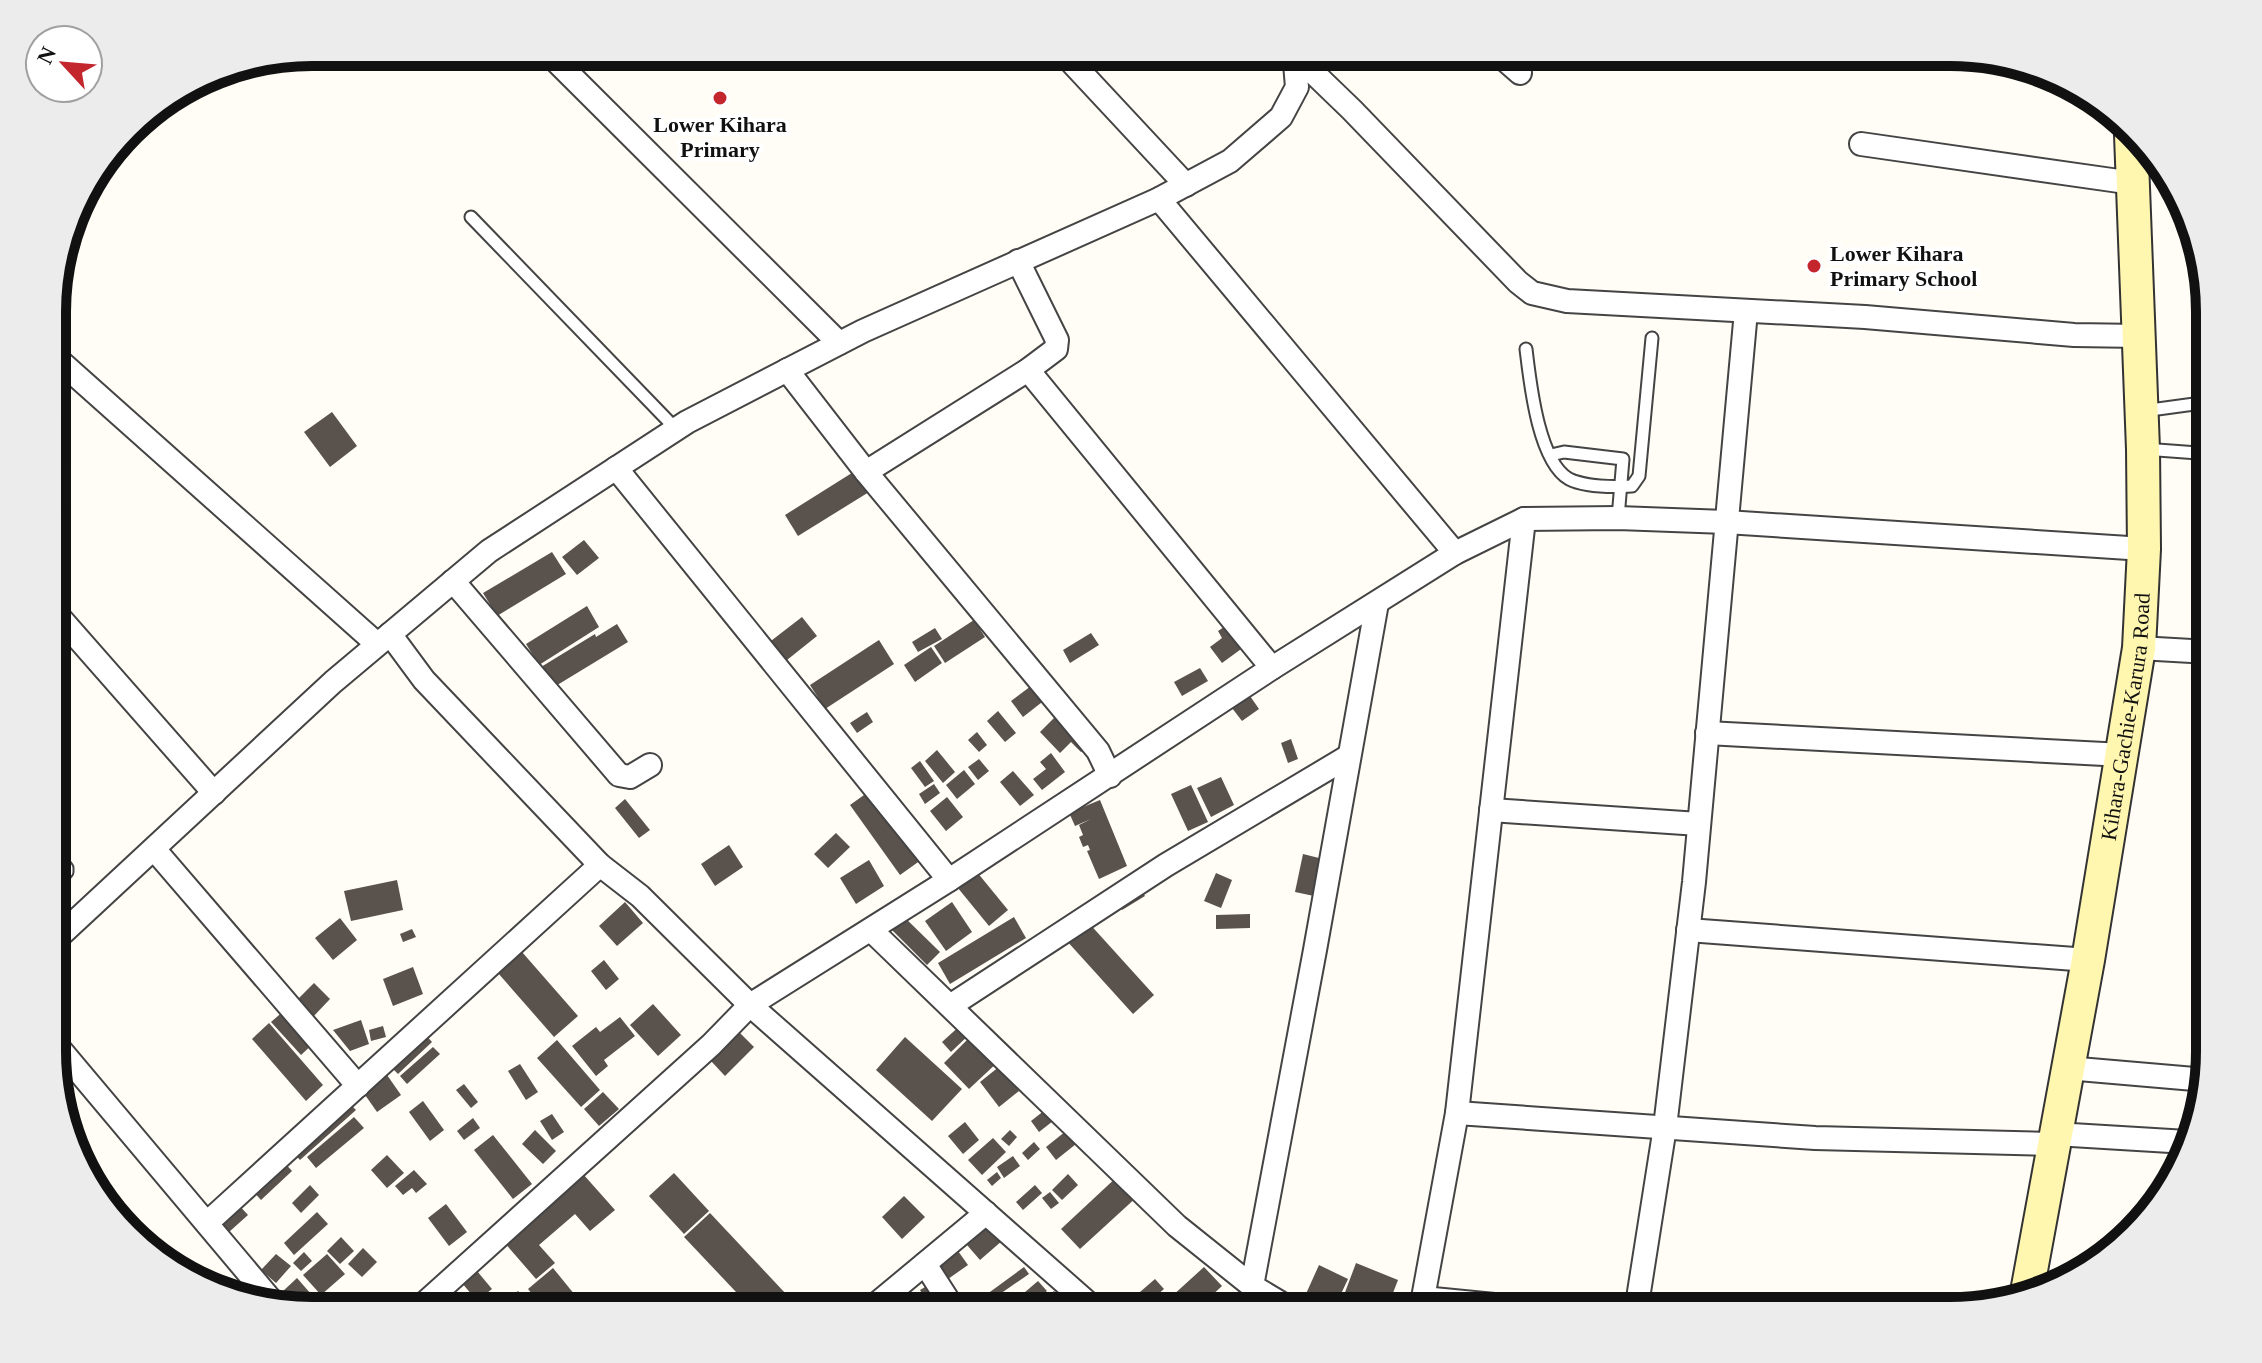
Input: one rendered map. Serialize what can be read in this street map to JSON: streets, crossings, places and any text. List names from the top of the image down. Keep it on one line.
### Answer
{"streets":{"street":["Kihara-Gachie-Karura Road"]},"places":["Lower Kihara Primary","Lower Kihara Primary School"],"north":"top left"}
